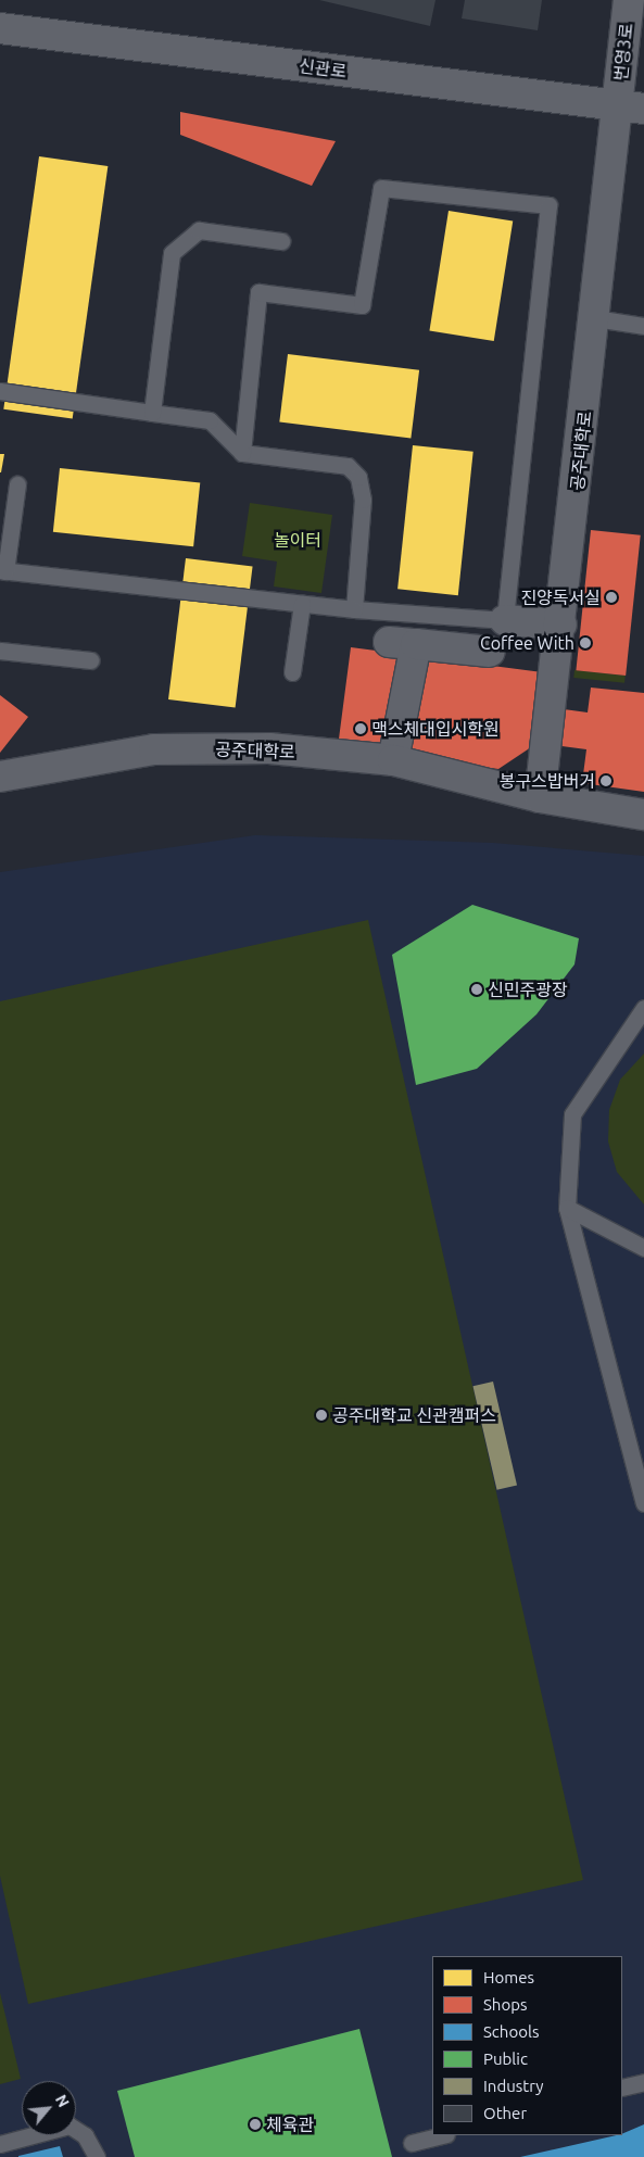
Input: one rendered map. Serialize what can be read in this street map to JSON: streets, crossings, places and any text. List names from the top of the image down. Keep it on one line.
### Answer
{"streets":{"street":["번영3로","신관로","공주대학로"]},"crossings":[["번영3로","신관로"],["번영3로","공주대학로"],["신관로","공주대학로"]],"parks":["놀이터"],"places":["진양독서실","Coffee With","맥스체대입시학원","봉구스밥버거","신민주광장","공주대학교 신관캠퍼스","체육관"],"legend":["Homes","Shops","Schools","Public","Industry","Other"],"north":"top right"}
